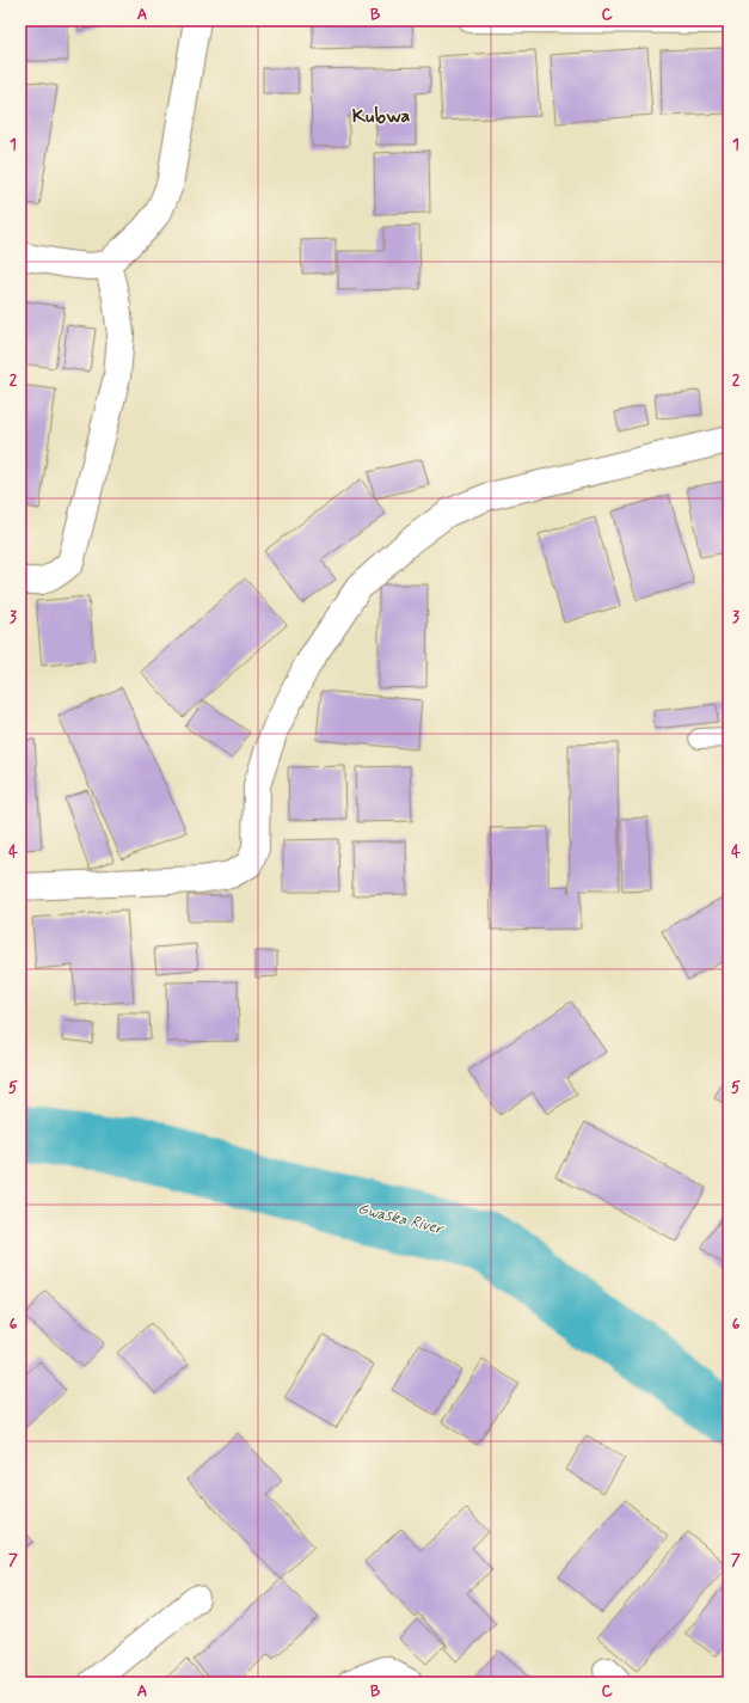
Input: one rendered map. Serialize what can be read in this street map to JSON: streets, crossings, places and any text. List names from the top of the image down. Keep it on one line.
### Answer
{"districts":["Kubwa"],"water":["Gwaska River"],"grid":{"columns":["A","B","C"],"rows":["1","2","3","4","5","6","7"]}}
